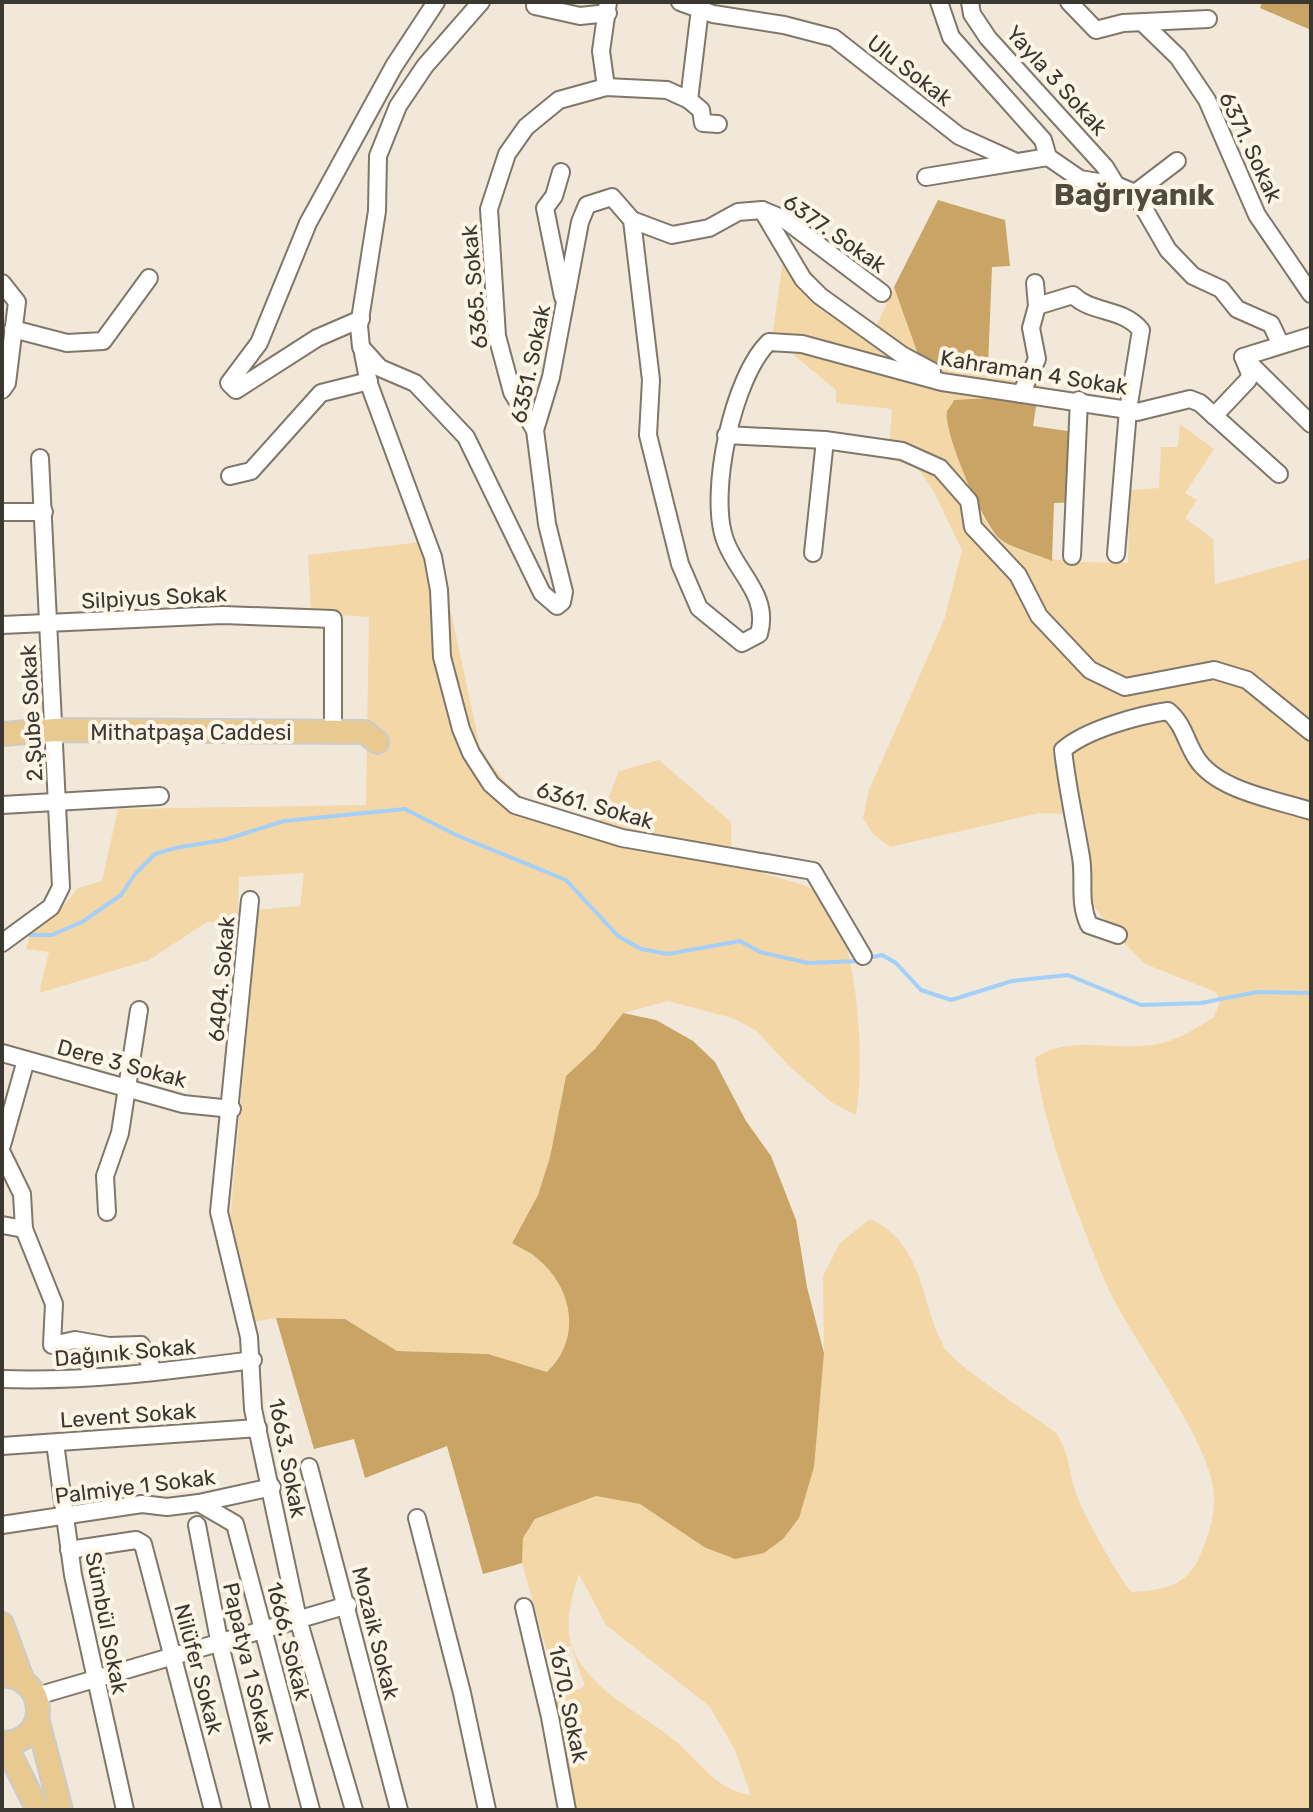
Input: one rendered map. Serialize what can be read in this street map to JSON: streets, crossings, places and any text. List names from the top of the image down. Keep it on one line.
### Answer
{"streets":{"main road":["Mithatpaşa Caddesi"],"street":["Ulu Sokak","Yayla 3 Sokak","6371. Sokak","6377. Sokak","6365. Sokak","6351. Sokak","Kahraman 4 Sokak","Silpiyus Sokak","2.Şube Sokak","6361. Sokak","6404. Sokak","Dere 3 Sokak","Dağınık Sokak","Levent Sokak","1663. Sokak","Palmiye 1 Sokak","Sümbül Sokak","Mozaik Sokak","1666. Sokak","Papatya 1 Sokak","Nilüfer Sokak","1670. Sokak"]},"crossings":[["6365. Sokak","6351. Sokak"],["6351. Sokak","6361. Sokak"],["Silpiyus Sokak","2.Şube Sokak"],["Silpiyus Sokak","Mithatpaşa Caddesi"],["2.Şube Sokak","Mithatpaşa Caddesi"],["6404. Sokak","Dere 3 Sokak"],["6404. Sokak","1663. Sokak"],["Dere 3 Sokak","1663. Sokak"],["Dağınık Sokak","1663. Sokak"],["Levent Sokak","1663. Sokak"],["Levent Sokak","Sümbül Sokak"],["1663. Sokak","Palmiye 1 Sokak"],["Palmiye 1 Sokak","Sümbül Sokak"],["Palmiye 1 Sokak","1666. Sokak"],["Sümbül Sokak","Nilüfer Sokak"]],"districts":["Bağrıyanık"]}
